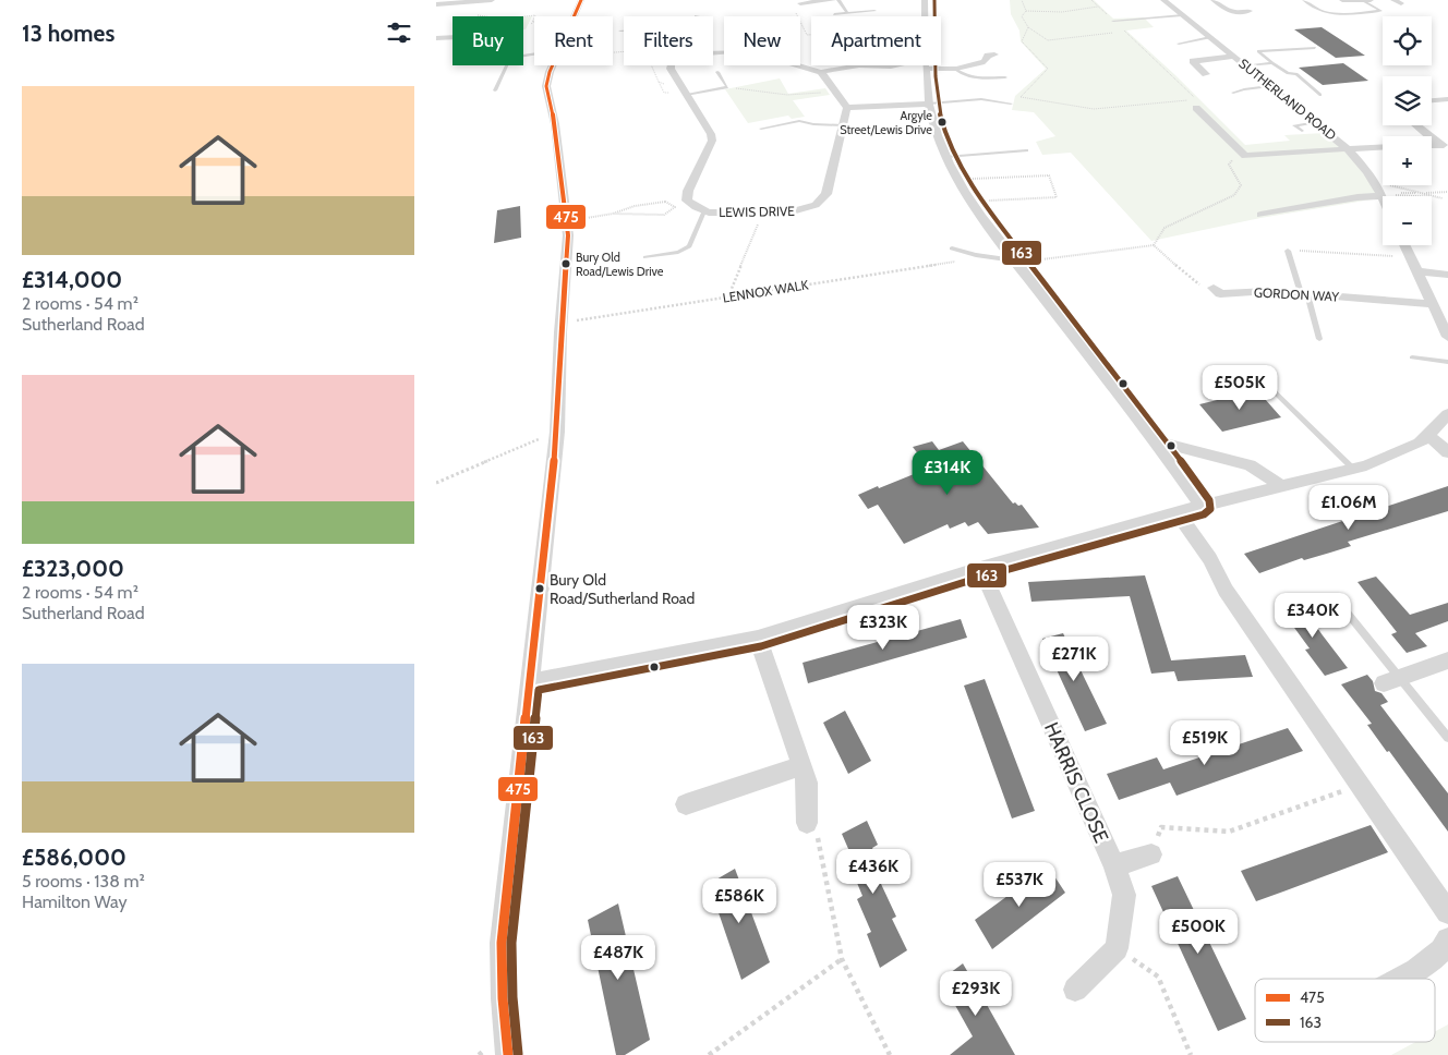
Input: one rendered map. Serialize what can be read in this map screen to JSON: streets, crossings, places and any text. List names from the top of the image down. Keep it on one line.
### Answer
{"streets":{"street":["SUTHERLAND ROAD","LEWIS DRIVE","GORDON WAY","HARRIS CLOSE"],"path":["LENNOX WALK"]},"places":["Argyle Street/Lewis Drive","Bury Old Road/Lewis Drive","Bury Old Road/Sutherland Road"],"lines":["transit line 475","transit line 163"],"legend":["475","163"],"page":{"heading":"13 homes","map_buttons":["+","−"],"chip":["Buy","Rent","Filters","New","Apartment"],"list":[{"name":"£314,000","note":"2 rooms · 54 m² · Sutherland Road"},{"name":"£323,000","note":"2 rooms · 54 m² · Sutherland Road"},{"name":"£586,000","note":"5 rooms · 138 m² · Hamilton Way"}],"price":["£505K","£314K","£1.06M","£340K","£323K","£271K","£519K","£436K","£537K","£586K","£500K","£487K","£293K"]}}
